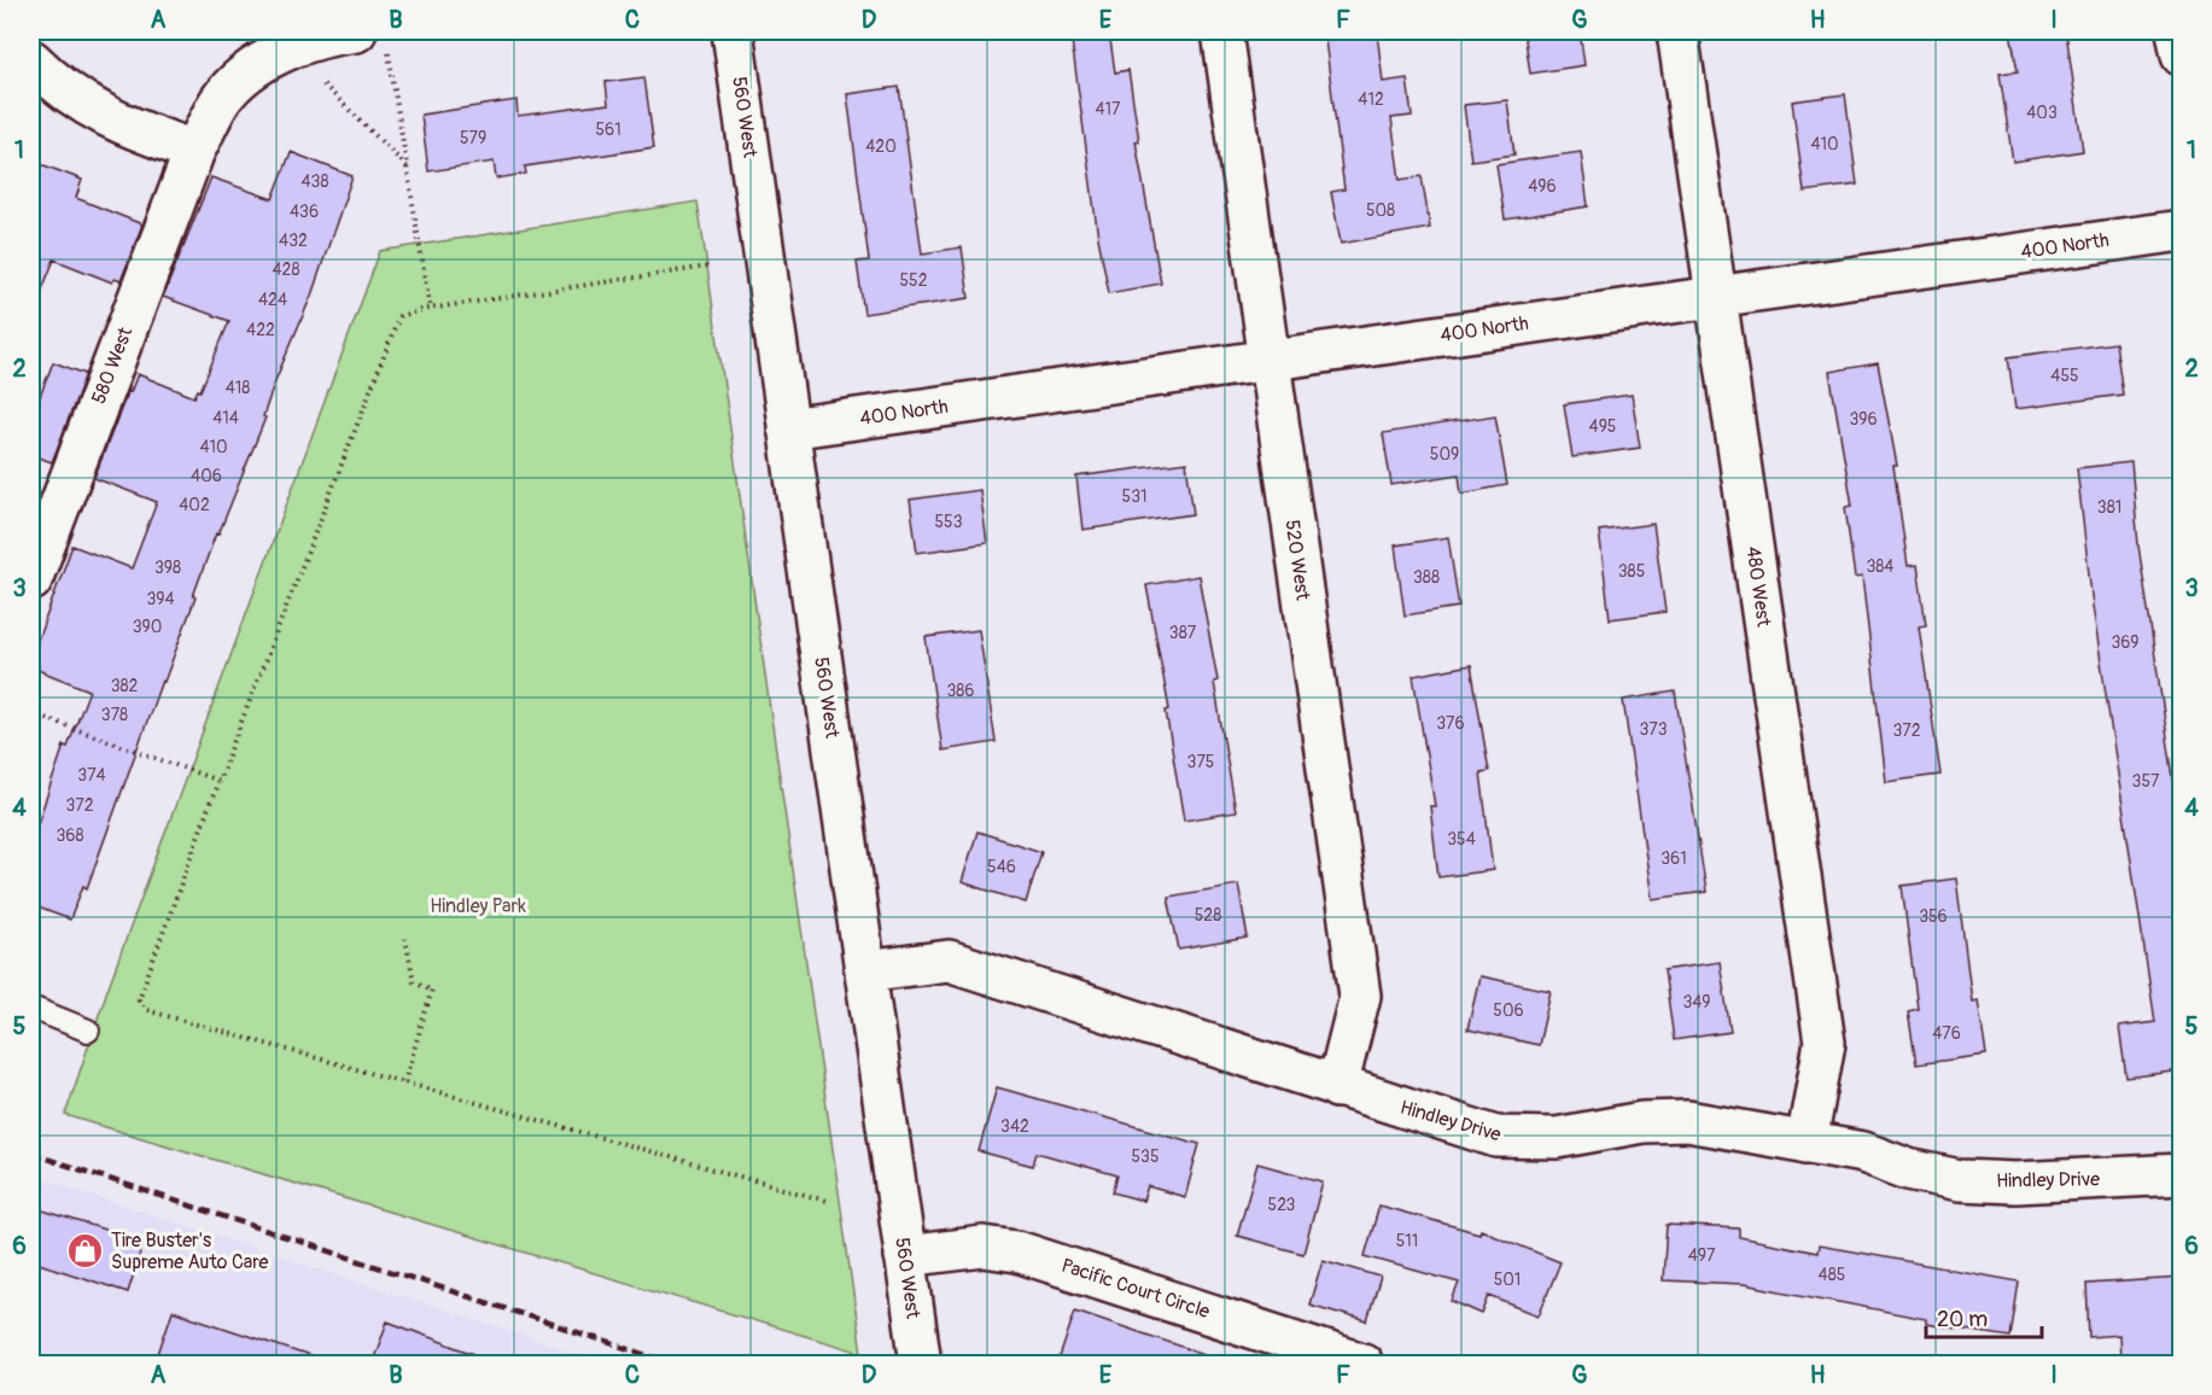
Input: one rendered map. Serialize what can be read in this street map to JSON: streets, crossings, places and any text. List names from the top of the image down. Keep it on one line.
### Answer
{"streets":{"street":["560 West","400 North","580 West","520 West","480 West","Hindley Drive","Pacific Court Circle"]},"crossings":[["560 West","400 North"],["560 West","Hindley Drive"],["560 West","Pacific Court Circle"],["400 North","520 West"],["400 North","480 West"],["520 West","Hindley Drive"],["480 West","Hindley Drive"]],"parks":["Hindley Park"],"places":{"shop":["Tire Buster's Supreme Auto Care"]},"house_numbers":["412","417","403","561","579","410","420","438","496","508","436","432","428","552","424","422","455","418","414","396","495","410","509","406","531","402","381","553","384","398","385","388","394","390","387","369","382","386","378","376","373","372","375","374","357","372","368","354","361","546","528","356","349","506","476","342","535","523","511","497","485","501"],"scale_bar":"20 m","grid":{"columns":["A","B","C","D","E","F","G","H","I"],"rows":["1","2","3","4","5","6"]}}
